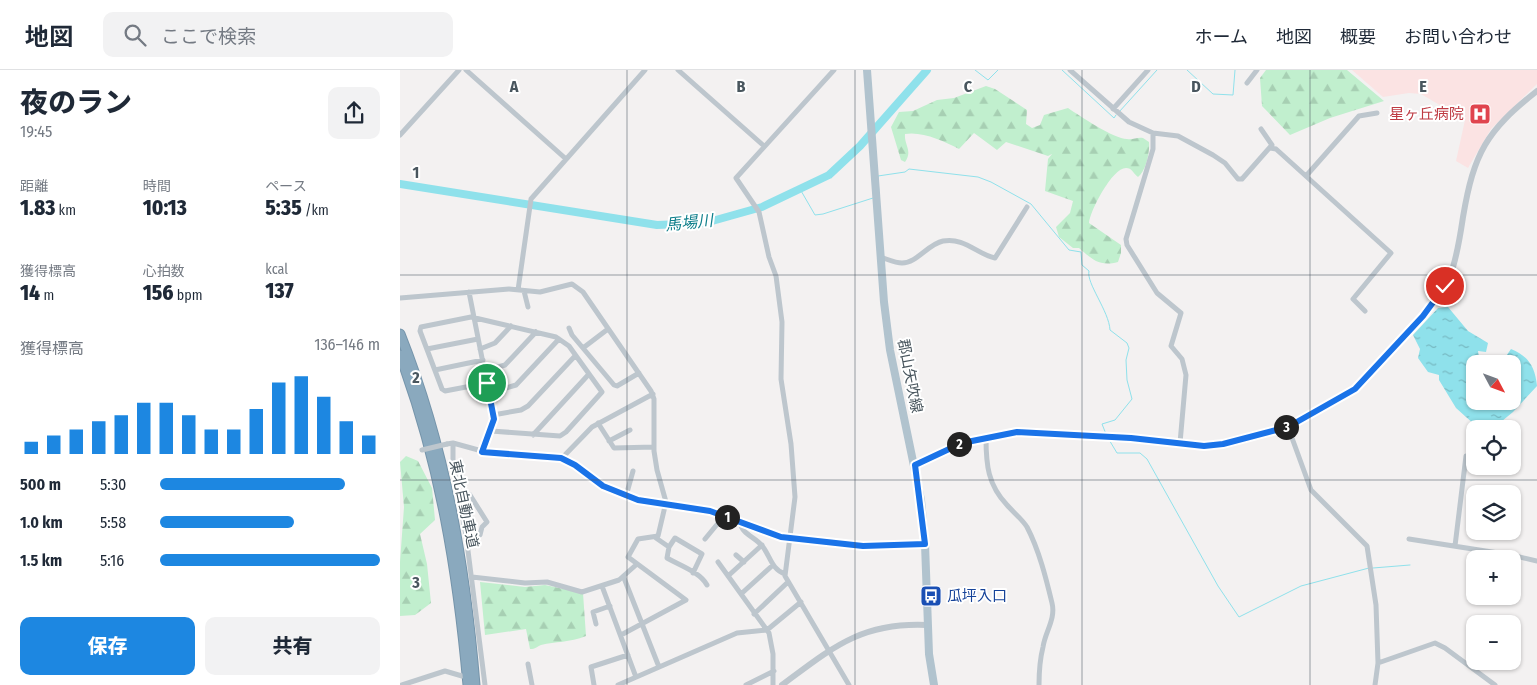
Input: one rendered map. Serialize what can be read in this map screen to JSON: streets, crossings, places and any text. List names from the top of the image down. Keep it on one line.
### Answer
{"streets":{"highway":["東北自動車道"],"main road":["郡山矢吹線"]},"water":["馬場川"],"places":{"hospital":["星ヶ丘病院"],"bus stop":["瓜坪入口"]},"north":"bottom right","page":{"header":"地図","search":"ここで検索","nav":["ホーム","地図","概要","お問い合わせ"],"heading":["夜のラン","19:45"],"stats":[["距離","1.83 km"],["時間","10:13"],["ペース","5:35 /km"],["獲得標高","14 m"],["心拍数","156 bpm"],["kcal","137"]],"chart":["獲得標高","136–146 m"],"map_buttons":["+","−"],"pins":["3","2","1"],"list":[{"name":"500 m","note":"5:30"},{"name":"1.0 km","note":"5:58"},{"name":"1.5 km","note":"5:16"}],"buttons":["保存","共有"]},"grid":{"columns":["A","B","C","D","E"],"rows":["1","2","3"]}}
